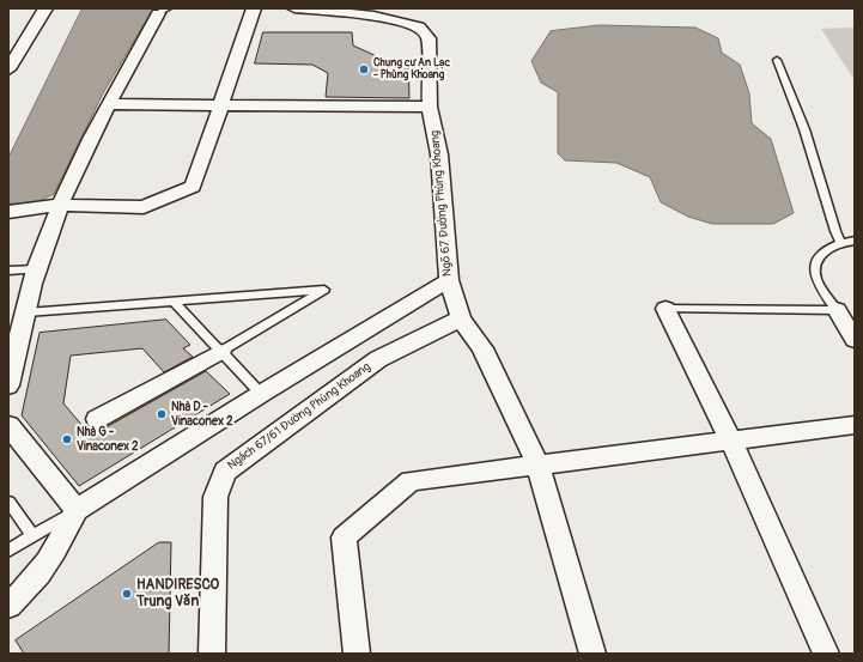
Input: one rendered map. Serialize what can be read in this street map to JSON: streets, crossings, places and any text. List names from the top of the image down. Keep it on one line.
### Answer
{"streets":{"street":["Ngõ 67 Đường Phùng Khoang","Ngách 67/61 Đường Phùng Khoang"]},"crossings":[["Ngõ 67 Đường Phùng Khoang","Ngách 67/61 Đường Phùng Khoang"]],"places":["Chung cư An Lạc - Phùng Khoang","Nhà D - Vinaconex 2","Nhà G - Vinaconex 2","HANDIRESCO Trung Văn"]}
